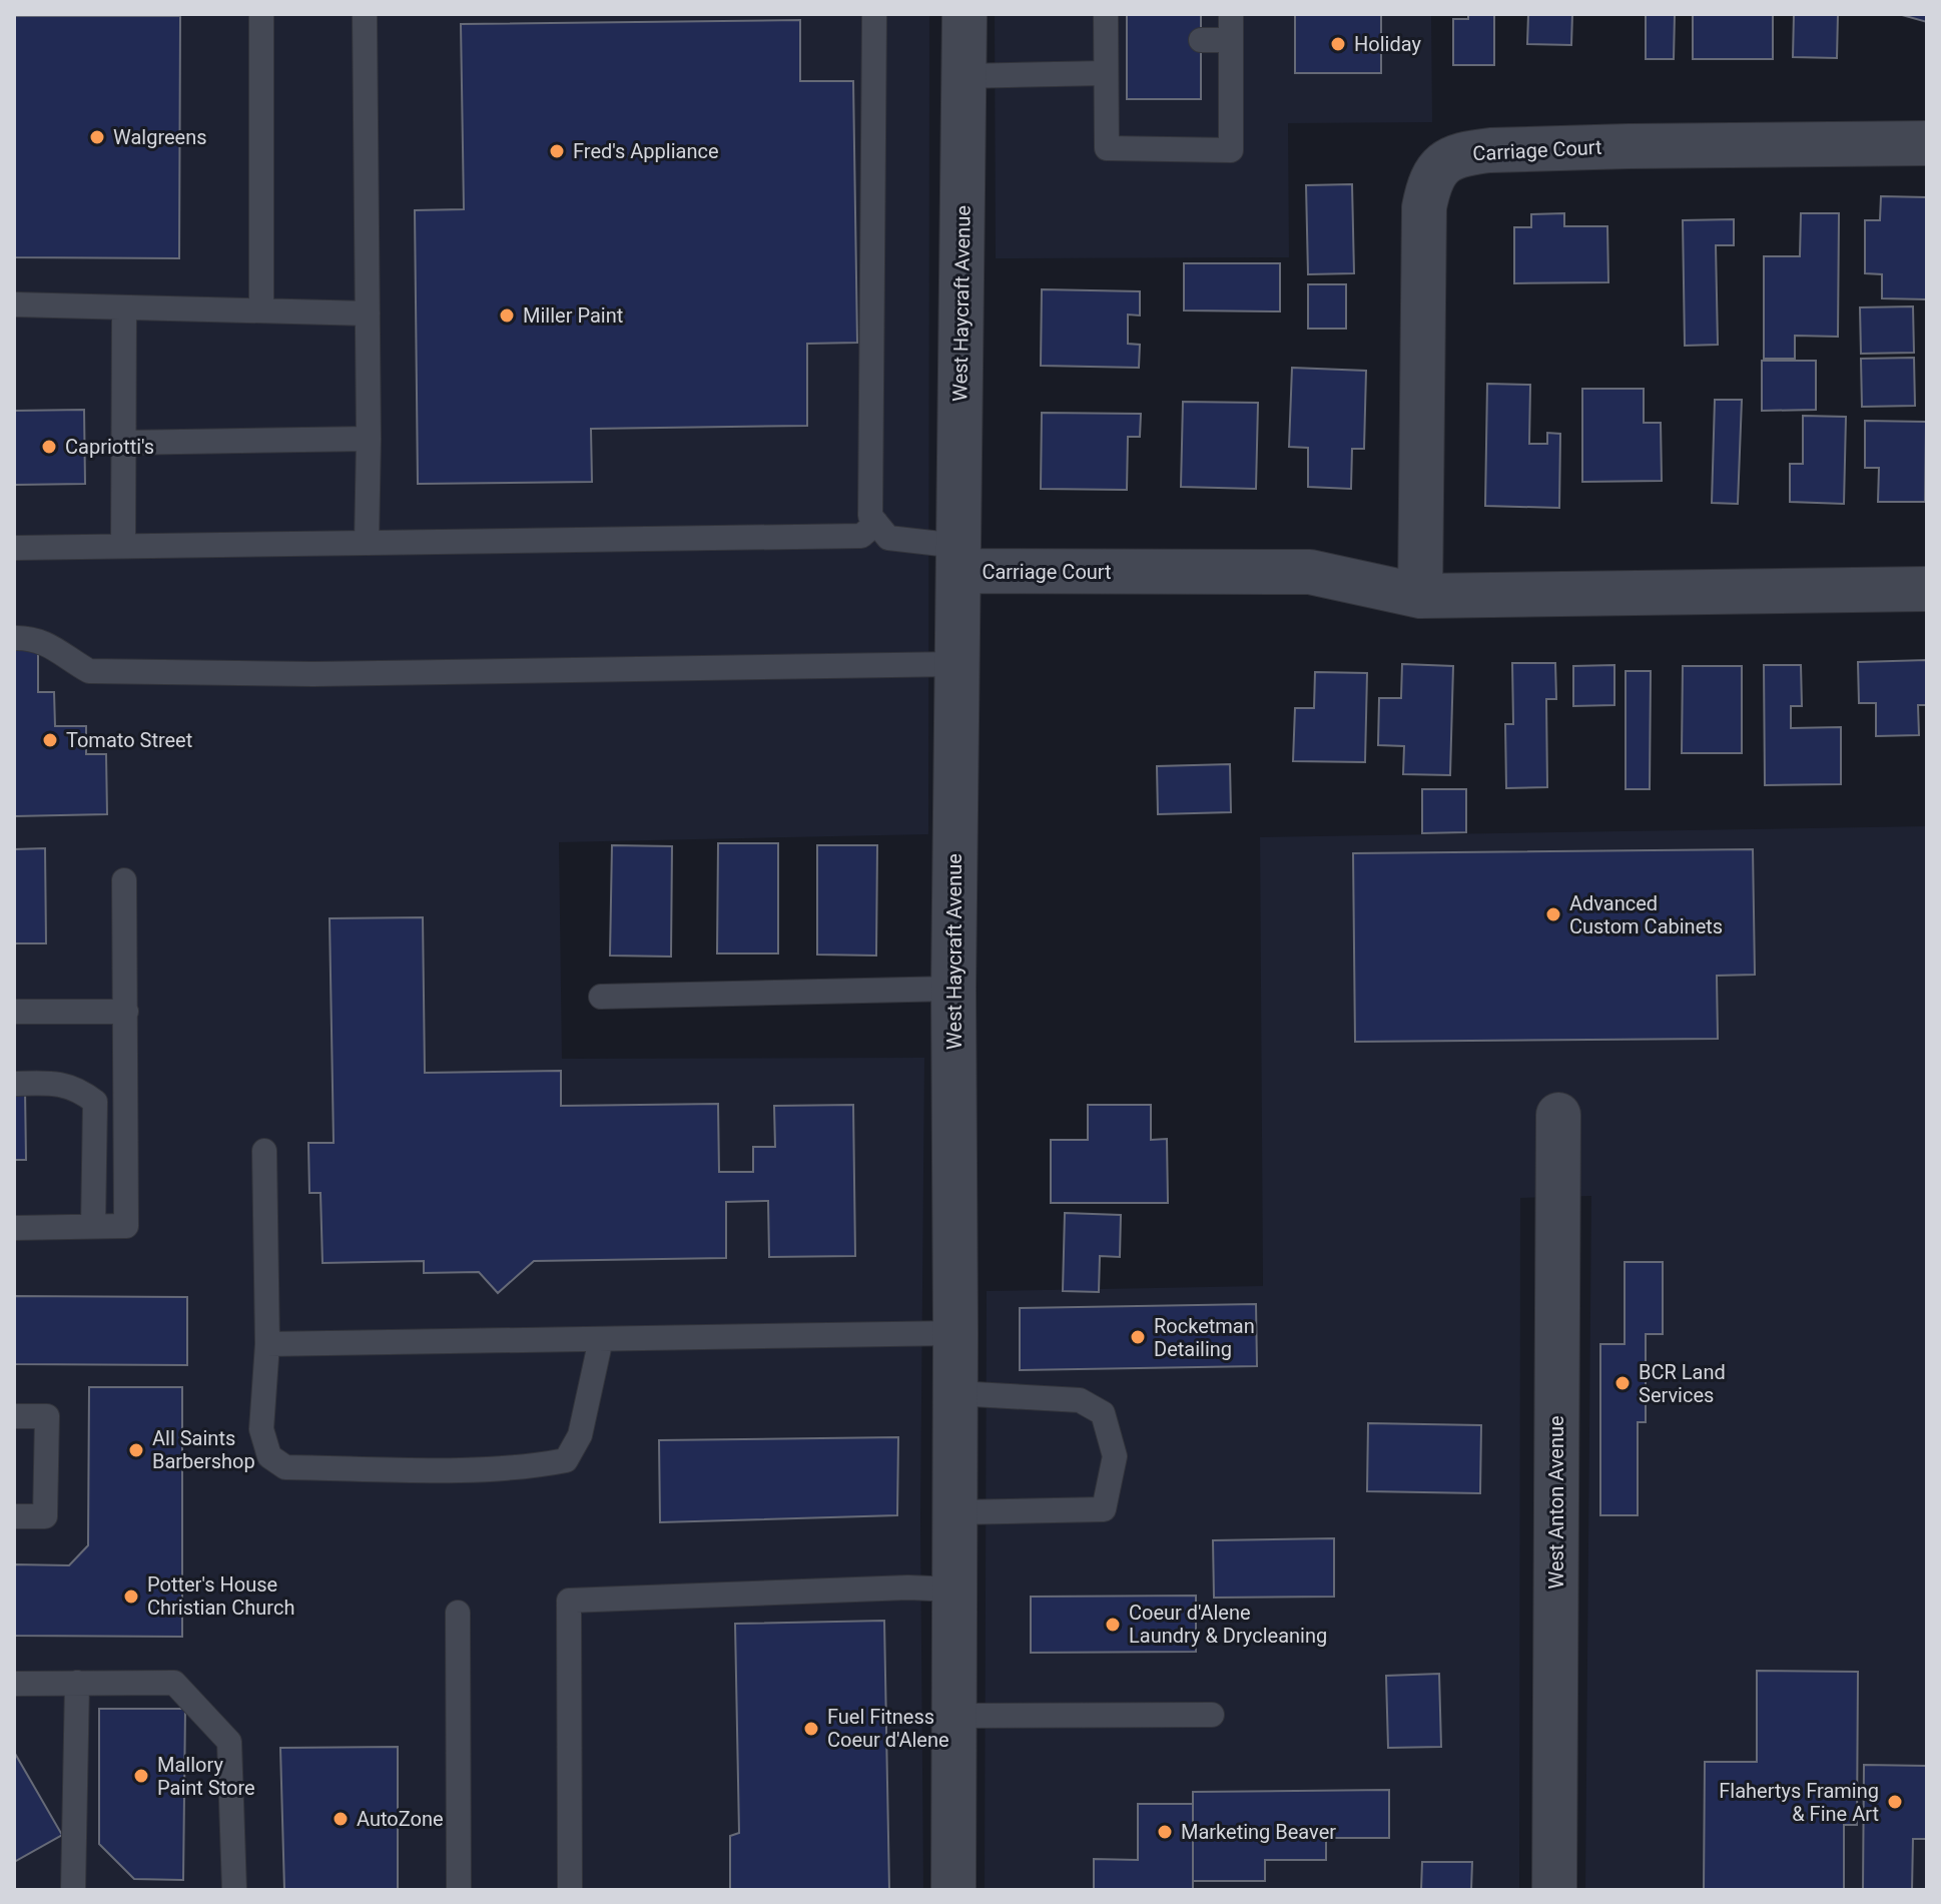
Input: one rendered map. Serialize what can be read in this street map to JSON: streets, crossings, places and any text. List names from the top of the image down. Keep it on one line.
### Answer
{"streets":{"street":["Carriage Court","West Haycraft Avenue","West Anton Avenue"]},"crossings":[["Carriage Court","West Haycraft Avenue"]],"places":["Holiday","Walgreens","Fred's Appliance","Miller Paint","Capriotti's","Tomato Street","Advanced Custom Cabinets","Rocketman Detailing","BCR Land Services","All Saints Barbershop","Potter's House Christian Church","Coeur d'Alene Laundry & Drycleaning","Fuel Fitness Coeur d'Alene","Mallory Paint Store","Flahertys Framing & Fine Art","AutoZone","Marketing Beaver"]}
